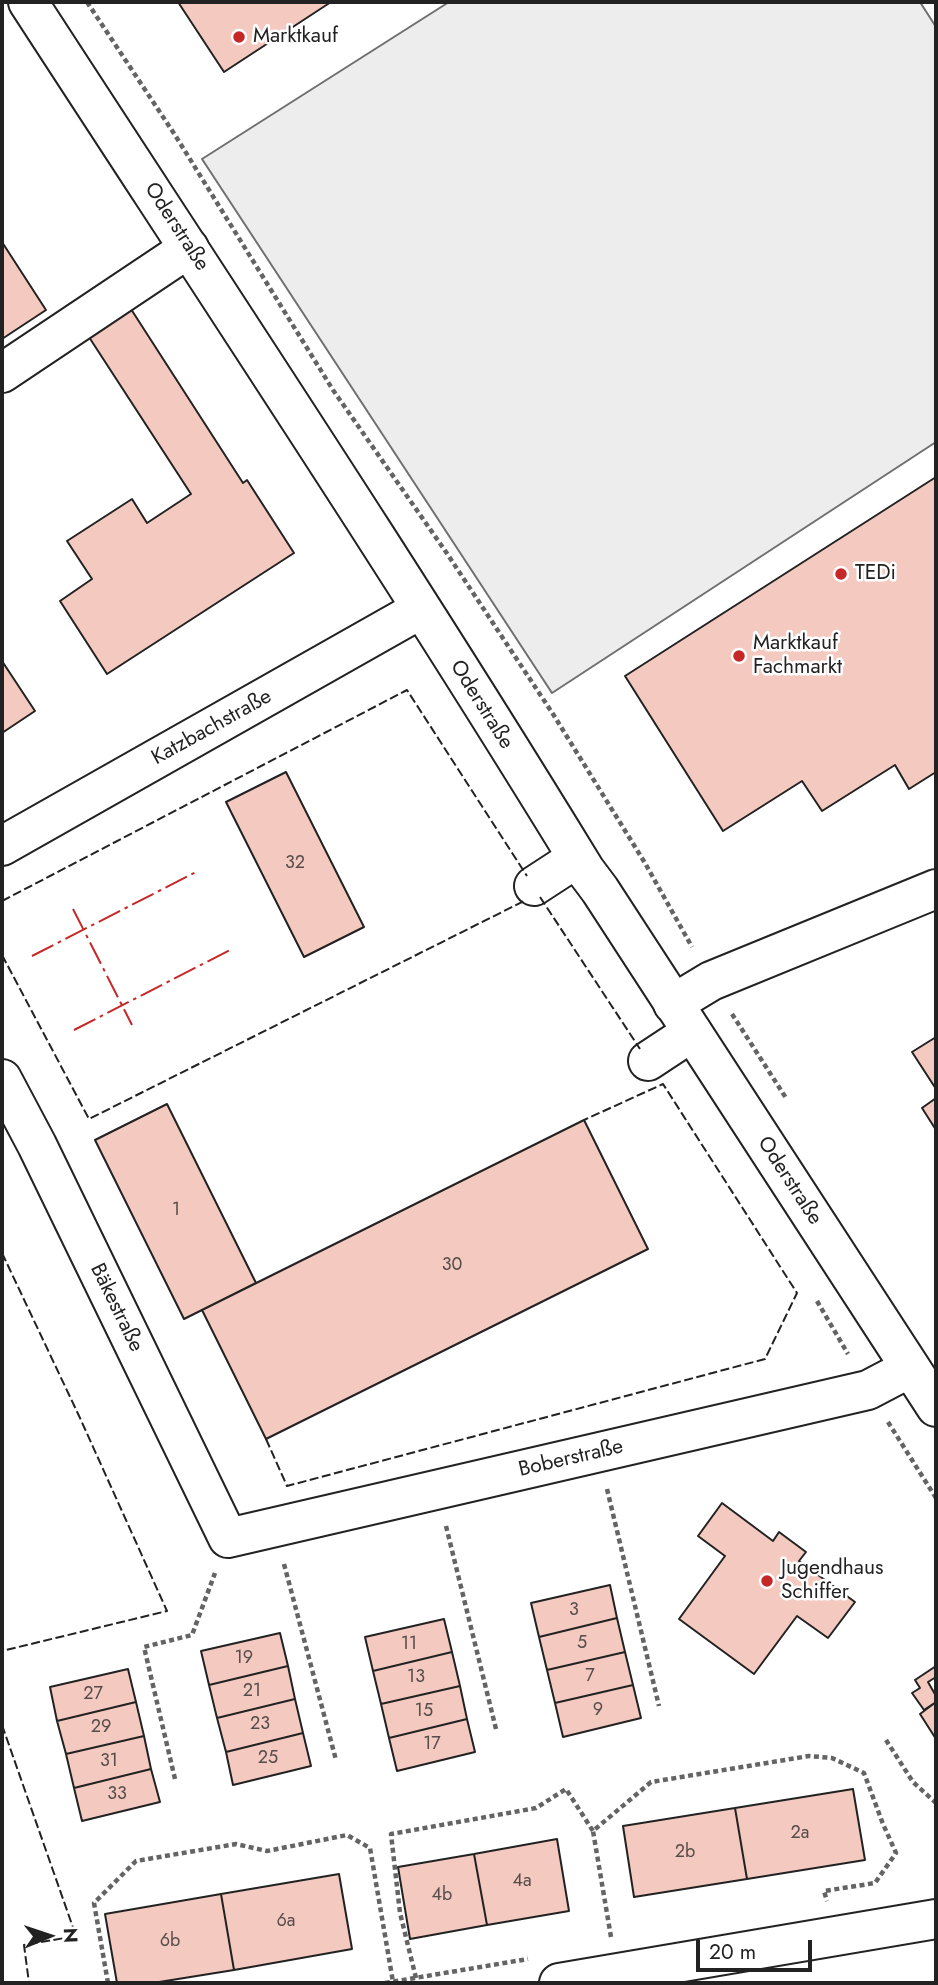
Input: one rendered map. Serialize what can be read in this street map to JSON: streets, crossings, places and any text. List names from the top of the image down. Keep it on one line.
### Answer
{"streets":{"street":["Oderstraße","Katzbachstraße","Bäkestraße","Boberstraße"]},"crossings":[["Oderstraße","Katzbachstraße"],["Oderstraße","Boberstraße"],["Bäkestraße","Boberstraße"]],"places":["Marktkauf","TEDi","Marktkauf Fachmarkt","Jugendhaus Schiffer"],"house_numbers":["32","1","30","3","5","11","19","7","13","21","27","9","15","23","29","17","25","31","33","2a","2b","4a","4b","6a","6b"],"scale_bar":"20 m","north":"right"}
